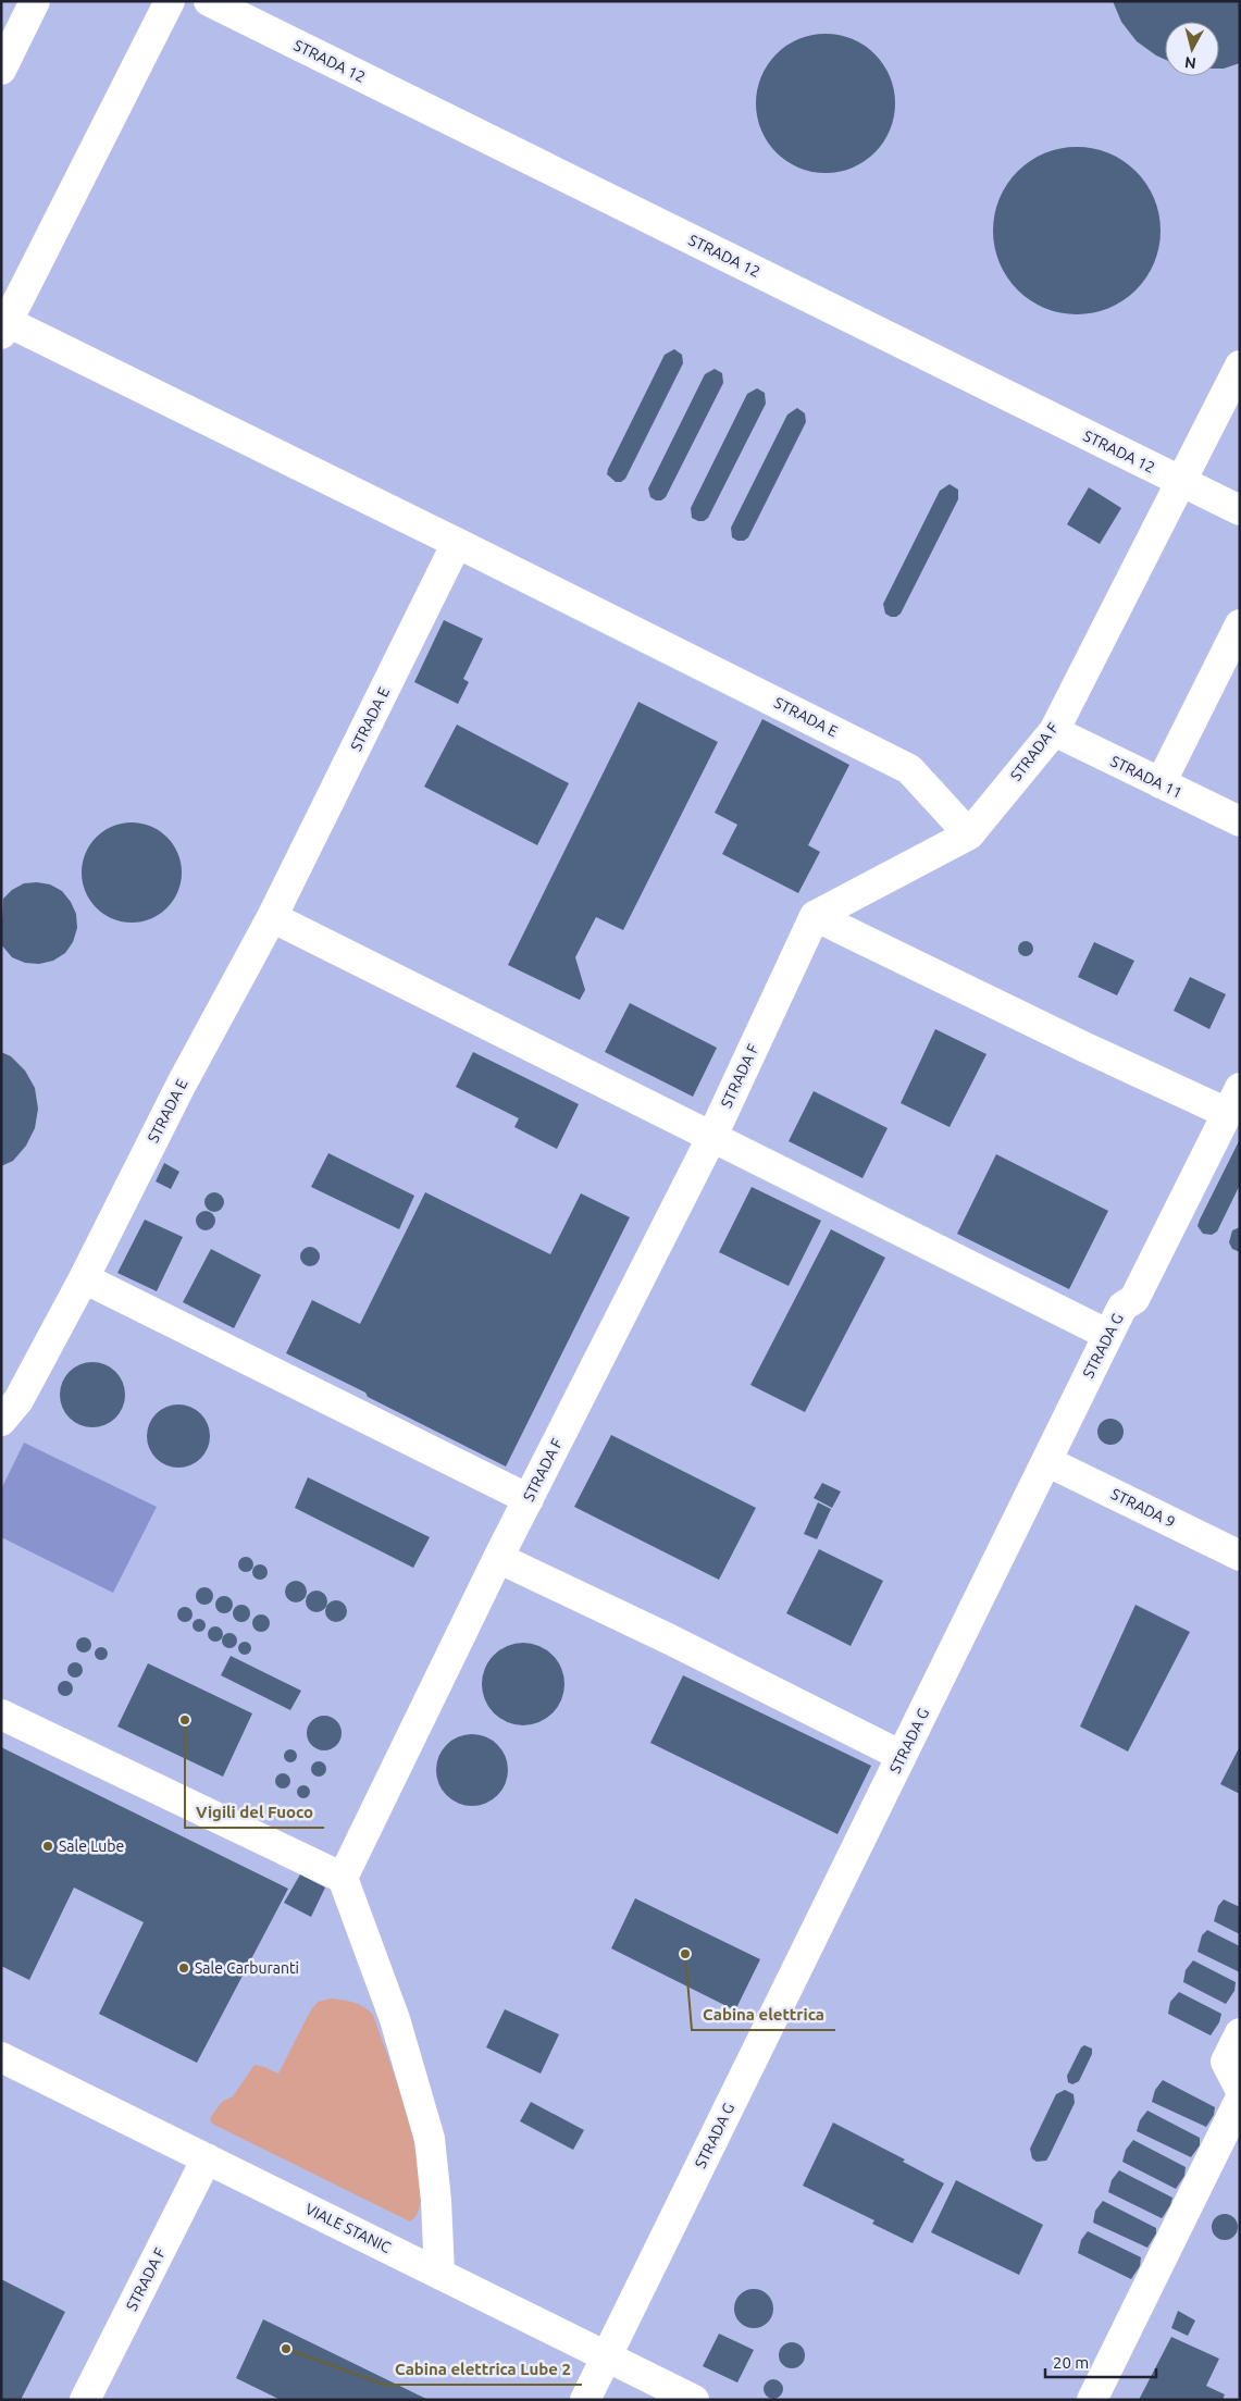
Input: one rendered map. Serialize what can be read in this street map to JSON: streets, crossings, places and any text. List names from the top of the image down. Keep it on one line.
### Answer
{"streets":{"lane":["STRADA 12","STRADA E","STRADA F","STRADA 11","STRADA G","STRADA 9","VIALE STANIC"]},"crossings":[["STRADA 12","STRADA F"],["STRADA E","STRADA F"],["STRADA F","STRADA 11"],["STRADA F","VIALE STANIC"],["STRADA G","STRADA 9"],["STRADA G","VIALE STANIC"]],"places":["Vigili del Fuoco","Sale Lube","Cabina elettrica","Sale Carburanti","Cabina elettrica Lube 2"],"scale_bar":"20 m","north":"bottom"}
